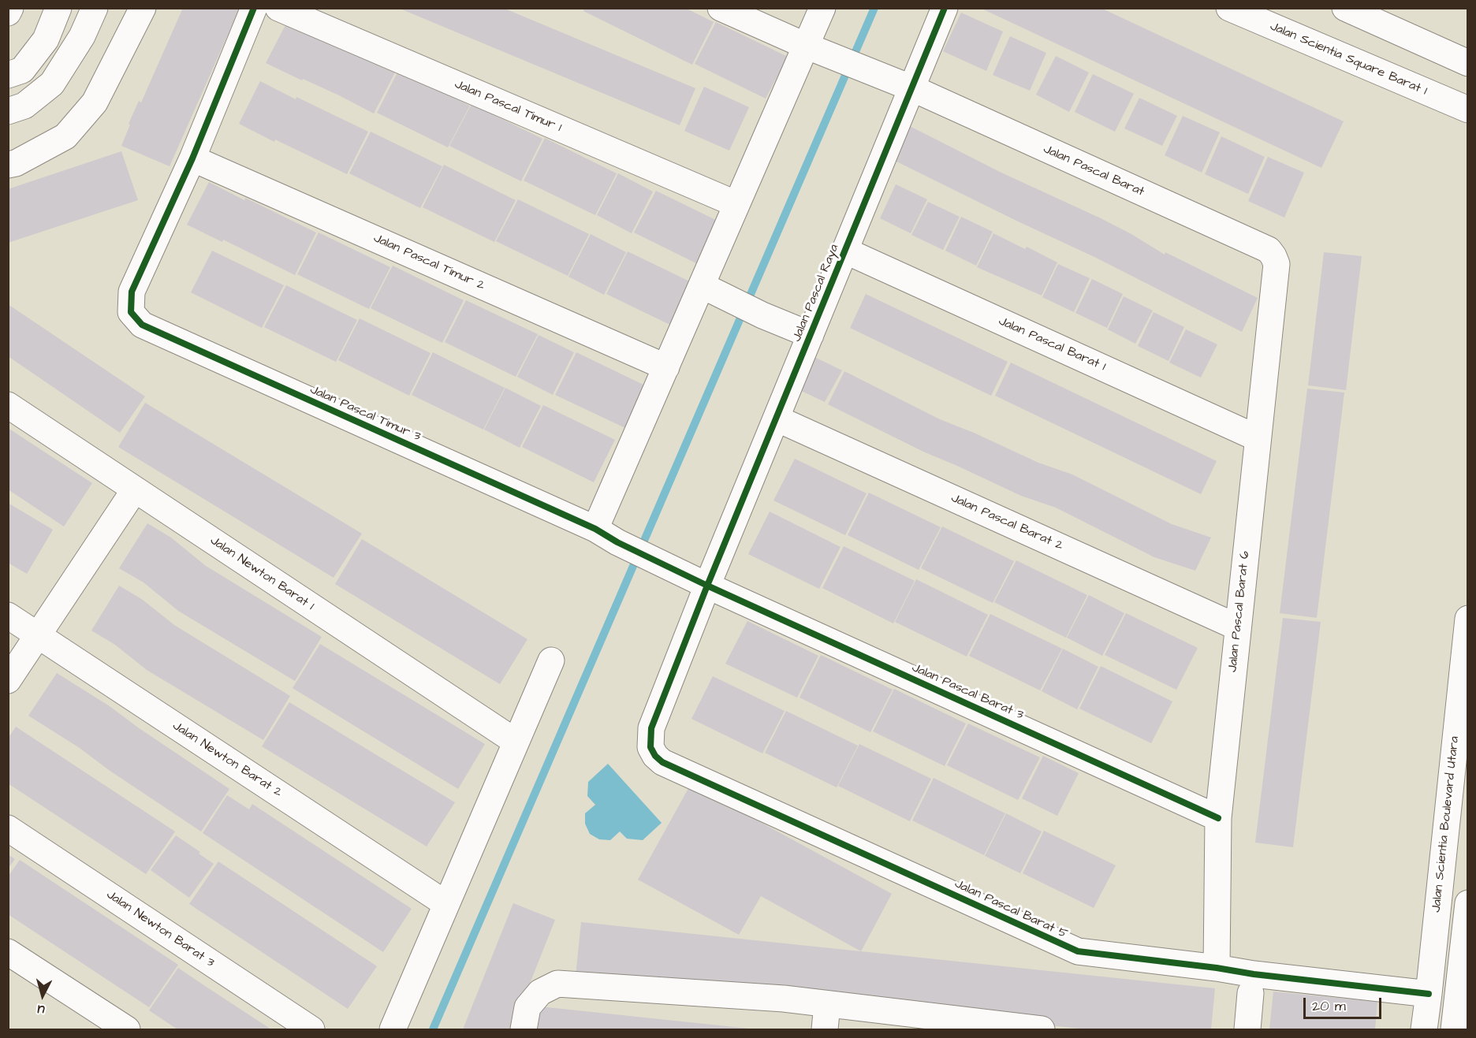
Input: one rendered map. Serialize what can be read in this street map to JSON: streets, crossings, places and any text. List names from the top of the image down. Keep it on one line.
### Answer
{"streets":{"street":["Jalan Scientia Square Barat 1","Jalan Pascal Timur 1","Jalan Pascal Barat","Jalan Pascal Timur 2","Jalan Pascal Raya","Jalan Pascal Barat 1","Jalan Pascal Timur 3","Jalan Pascal Barat 2","Jalan Newton Barat 1","Jalan Pascal Barat 6","Jalan Pascal Barat 3","Jalan Newton Barat 2","Jalan Scientia Boulevard Utara","Jalan Pascal Barat 5","Jalan Newton Barat 3"]},"crossings":[["Jalan Pascal Barat","Jalan Pascal Raya"],["Jalan Pascal Barat","Jalan Pascal Barat 6"],["Jalan Pascal Timur 2","Jalan Pascal Timur 3"],["Jalan Pascal Raya","Jalan Pascal Barat 1"],["Jalan Pascal Raya","Jalan Pascal Barat 2"],["Jalan Pascal Raya","Jalan Pascal Barat 3"],["Jalan Pascal Raya","Jalan Pascal Barat 5"],["Jalan Pascal Barat 1","Jalan Pascal Barat 6"],["Jalan Pascal Timur 3","Jalan Pascal Barat 3"],["Jalan Pascal Barat 2","Jalan Pascal Barat 6"],["Jalan Pascal Barat 6","Jalan Pascal Barat 3"],["Jalan Pascal Barat 6","Jalan Pascal Barat 5"],["Jalan Scientia Boulevard Utara","Jalan Pascal Barat 5"]],"scale_bar":"20 m","north":"bottom"}
